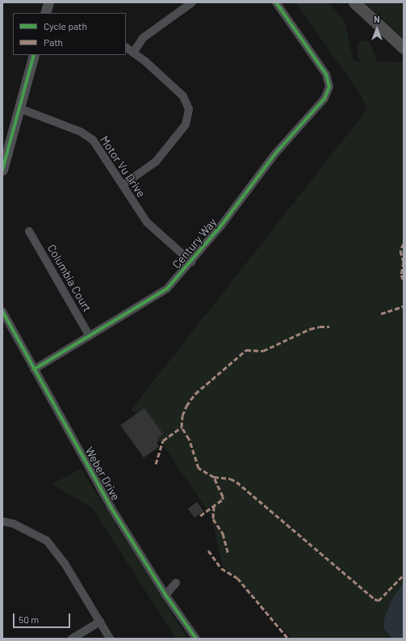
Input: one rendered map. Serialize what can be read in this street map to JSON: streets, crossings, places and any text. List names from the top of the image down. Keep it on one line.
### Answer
{"streets":{"street":["Motor Vu Drive","Century Way","Columbia Court","Weber Drive"]},"crossings":[["Motor Vu Drive","Century Way"],["Century Way","Columbia Court"],["Century Way","Weber Drive"]],"legend":["Cycle path","Path"],"scale_bar":"50 m","north":"top"}
